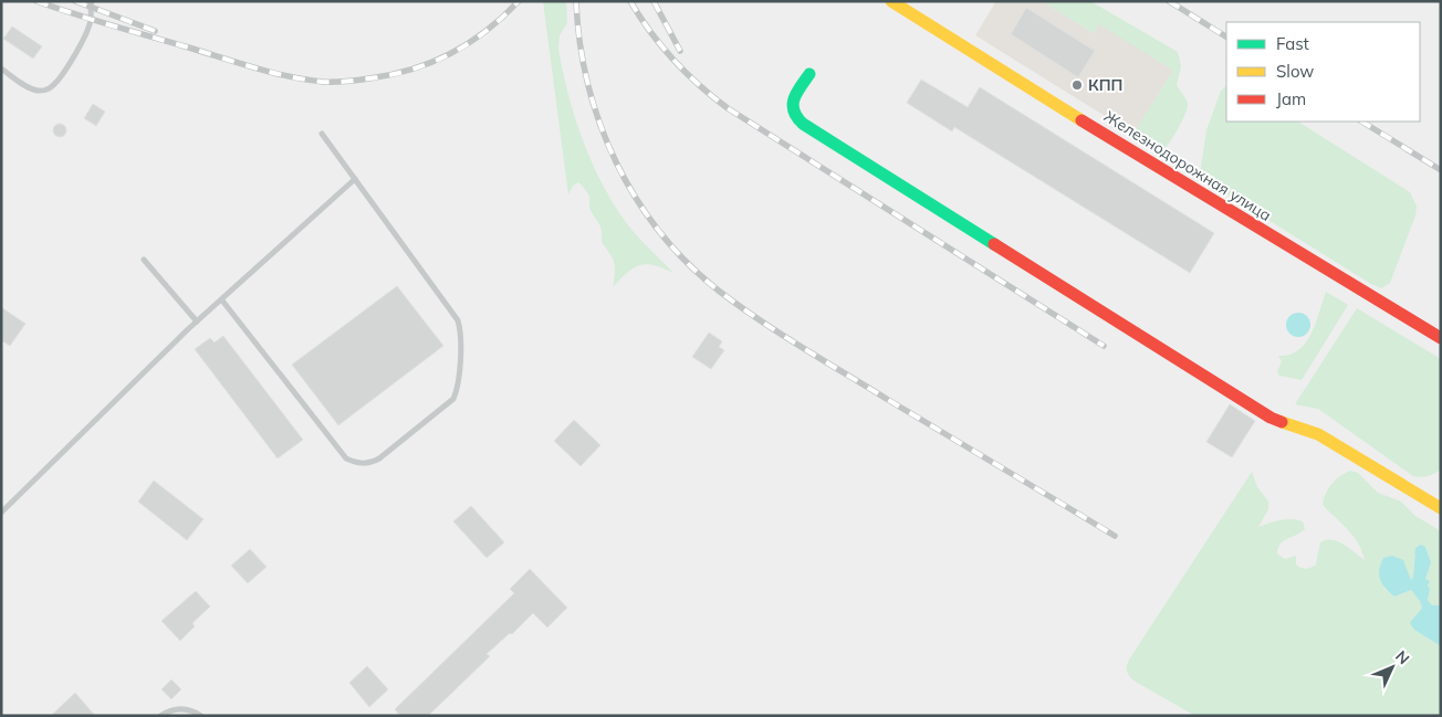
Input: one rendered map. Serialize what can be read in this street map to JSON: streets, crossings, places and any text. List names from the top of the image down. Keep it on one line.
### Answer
{"streets":{"street":["Железнодорожная улица"]},"places":["КПП"],"legend":["Fast","Slow","Jam"],"north":"top right"}
